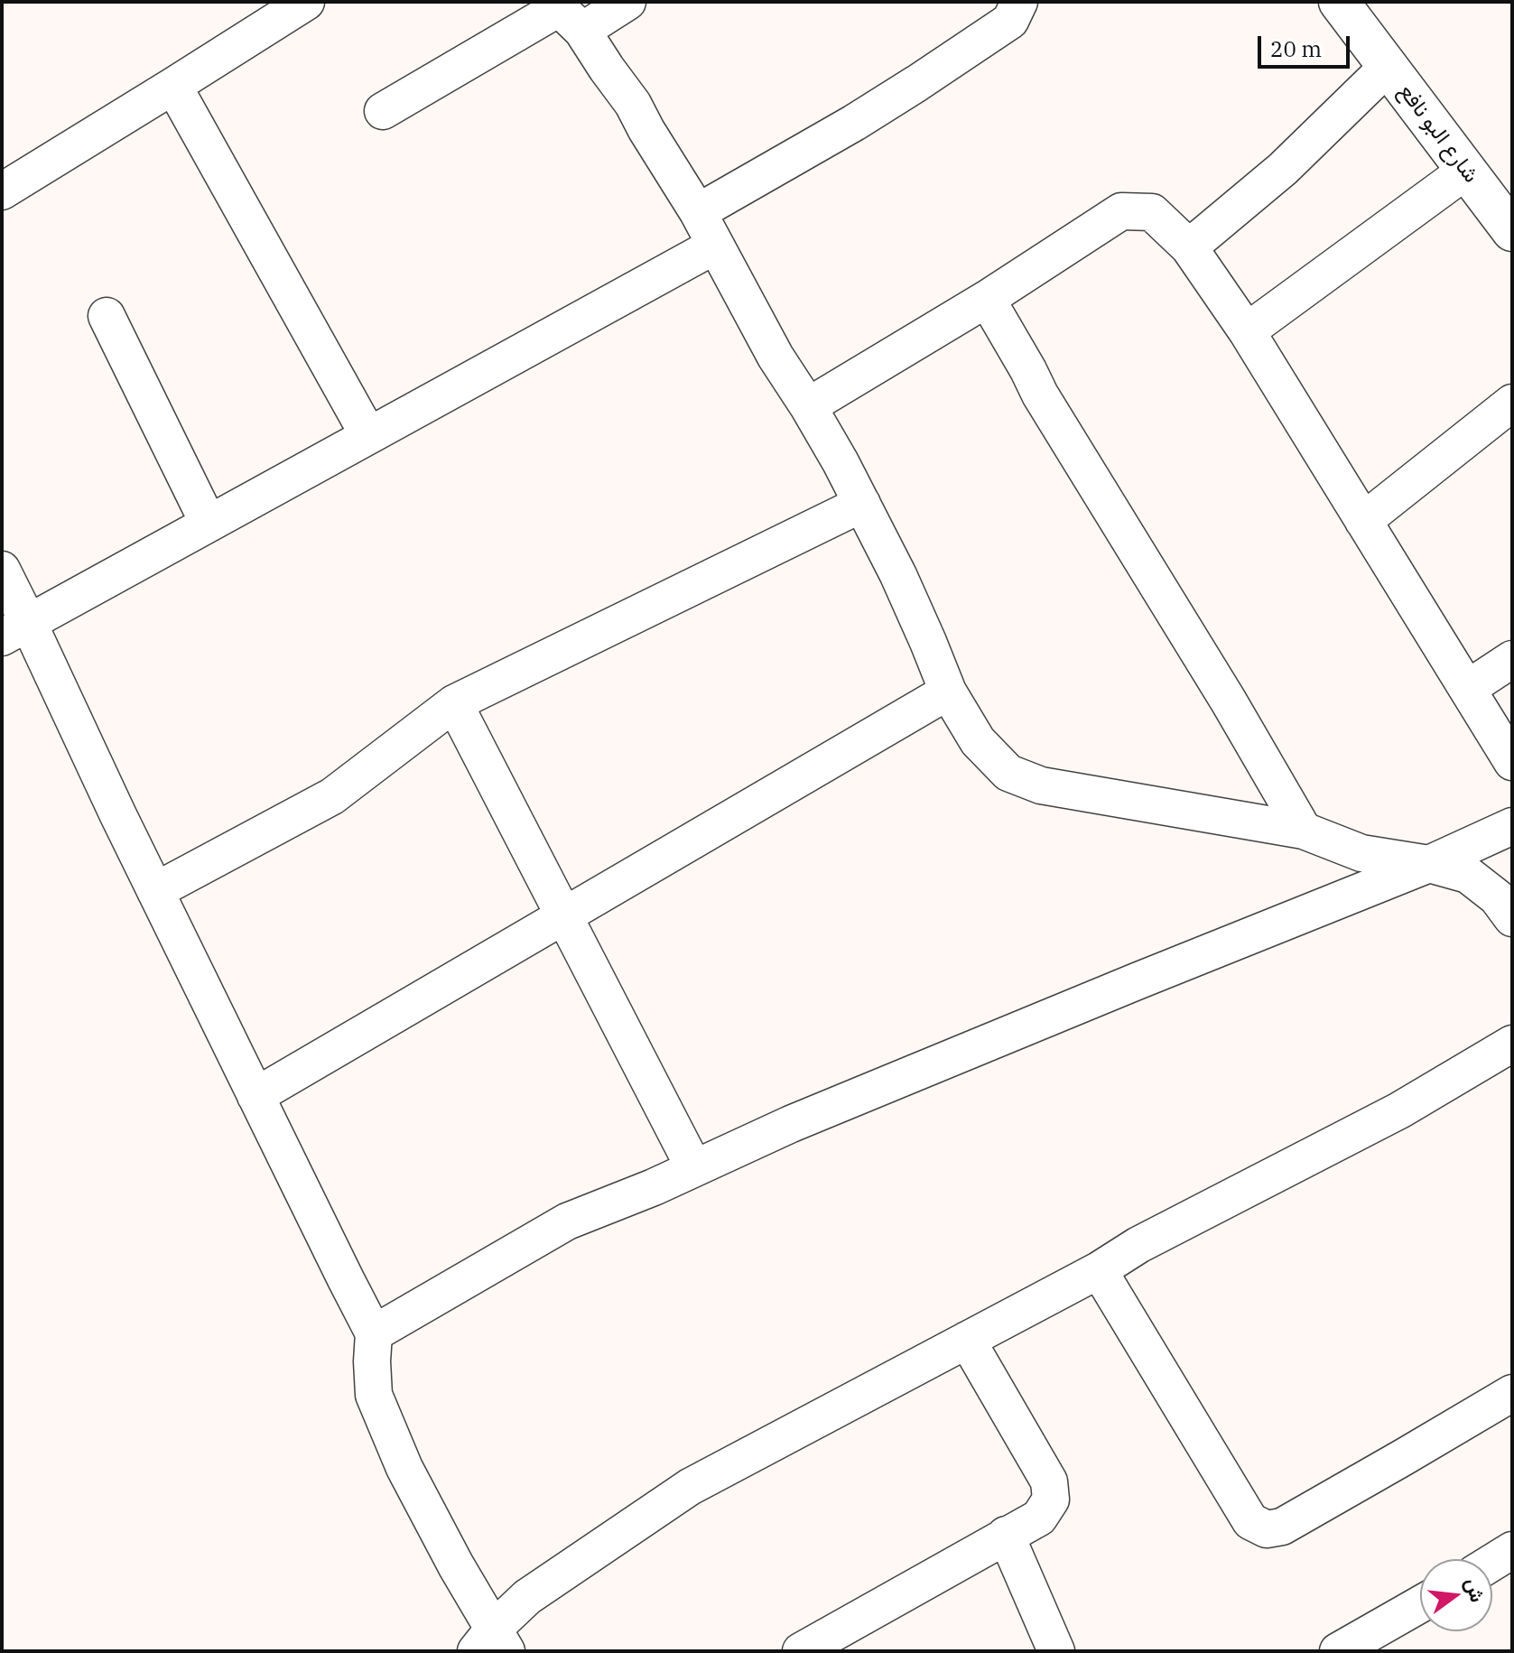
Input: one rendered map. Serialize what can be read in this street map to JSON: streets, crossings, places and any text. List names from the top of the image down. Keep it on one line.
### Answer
{"streets":{"street":["شارع البو نافع"]},"scale_bar":"20 m","north":"right"}
